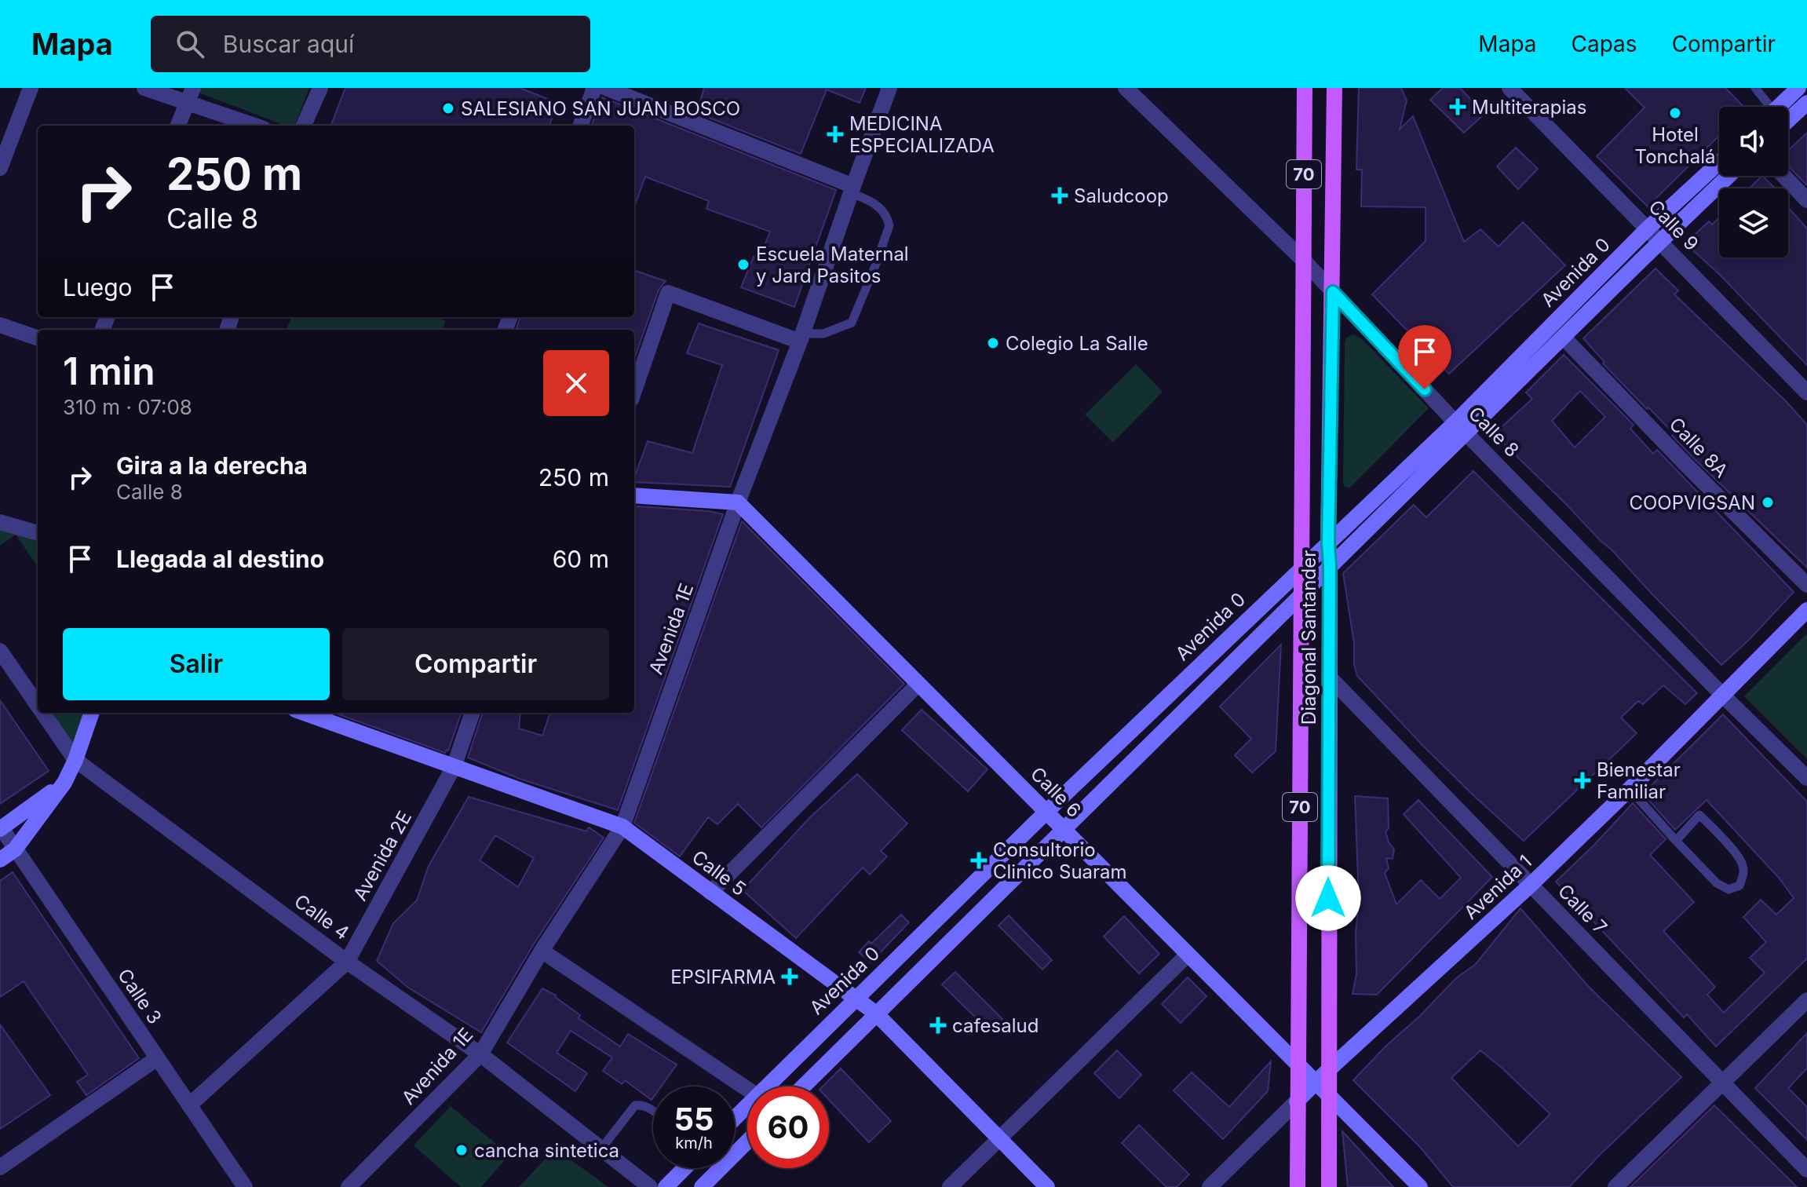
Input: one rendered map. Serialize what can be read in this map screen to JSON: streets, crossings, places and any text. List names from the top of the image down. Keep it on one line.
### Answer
{"streets":{"main road":["70","Diagonal Santander"],"street":["Calle 9","Avenida 0","Calle 8","Calle 8A","Avenida 1E","Calle 6","Avenida 2E","Calle 5","Avenida 1","Calle 7","Calle 4","Calle 3"]},"crossings":[["Calle 9","Avenida 0"],["Avenida 0","Calle 8"],["Avenida 0","Calle 8A"],["Avenida 0","Diagonal Santander"],["Avenida 0","Calle 6"],["Avenida 0","Calle 5"],["Calle 8","Diagonal Santander"],["Calle 8","Avenida 1"],["Avenida 1E","Calle 6"],["Avenida 1E","Calle 5"],["Avenida 1E","Calle 4"],["Diagonal Santander","Calle 6"],["Diagonal Santander","Avenida 1"],["Diagonal Santander","Calle 7"],["Calle 6","Avenida 1"],["Avenida 2E","Calle 5"],["Avenida 2E","Calle 4"],["Avenida 2E","Calle 3"],["Avenida 1","Calle 7"]],"places":{"health":["Multiterapias","MEDICINA ESPECIALIZADA","Saludcoop","Bienestar Familiar","Consultorio Clinico Suaram","EPSIFARMA","cafesalud"],"other":["SALESIANO SAN JUAN BOSCO","Hotel Tonchalá","Escuela Maternal y Jard Pasitos","Colegio La Salle","COOPVIGSAN","cancha sintetica"]},"page":{"header":"Mapa","search":"Buscar aquí","nav":["Mapa","Capas","Compartir"],"turn":["250 m","Calle 8"],"then":"Luego","heading":["1 min","310 m · 07:08"],"list":[{"name":"Gira a la derecha","note":"Calle 8","value":"250 m"},{"name":"Llegada al destino","value":"60 m"}],"buttons":["Salir","Compartir"],"speed":"55 km/h","limit":"60"}}
